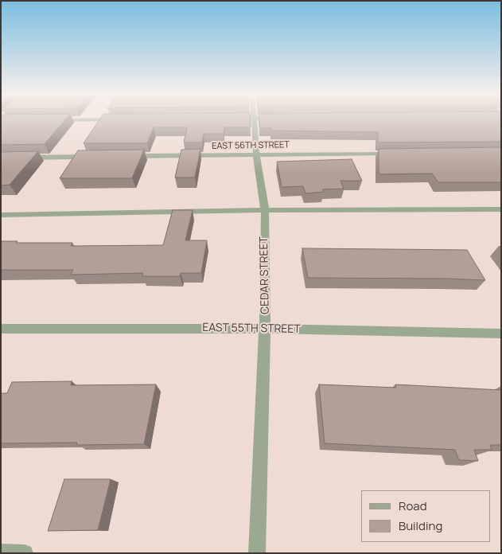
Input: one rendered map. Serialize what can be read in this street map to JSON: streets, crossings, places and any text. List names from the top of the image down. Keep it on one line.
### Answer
{"streets":{"street":["EAST 56TH STREET","CEDAR STREET","EAST 55TH STREET"]},"crossings":[["EAST 56TH STREET","CEDAR STREET"],["CEDAR STREET","EAST 55TH STREET"]],"legend":["Road","Building"]}
